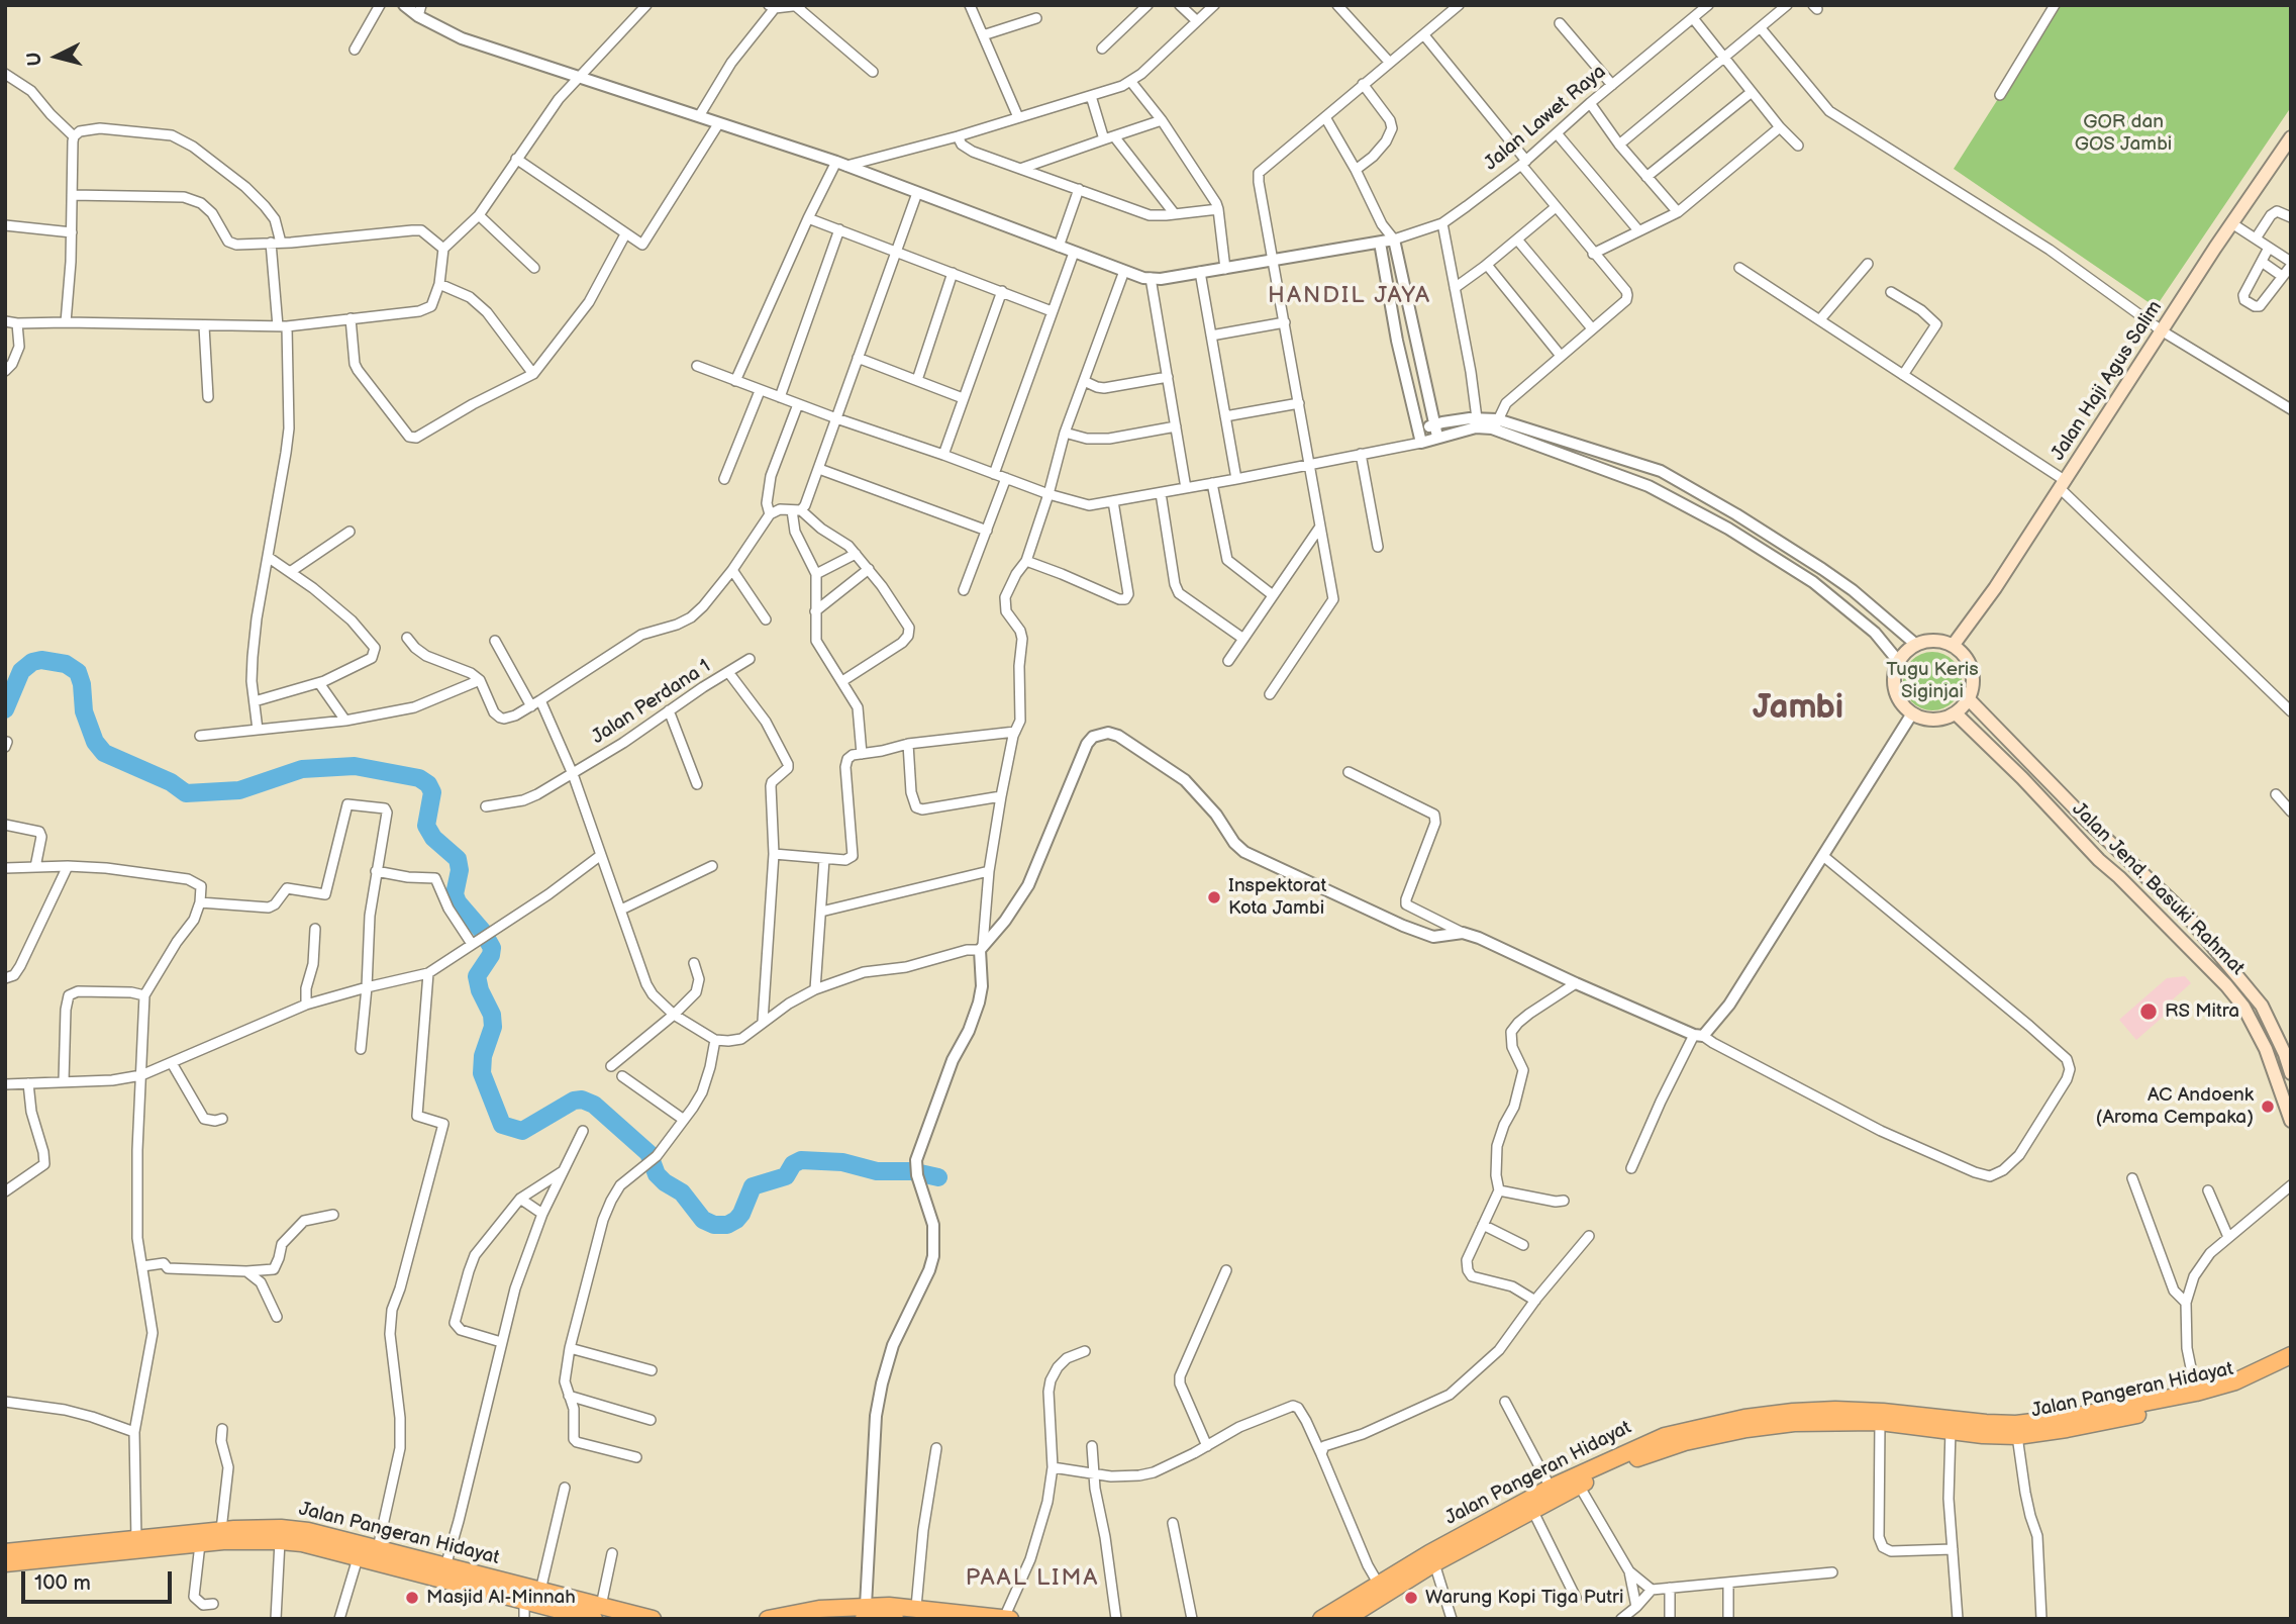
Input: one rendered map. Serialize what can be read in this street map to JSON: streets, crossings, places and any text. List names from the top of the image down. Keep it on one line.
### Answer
{"streets":{"highway":["Jalan Pangeran Hidayat"],"main road":["Jalan Haji Agus Salim","Jalan Jend. Basuki Rahmat"],"street":["Jalan Lawet Raya","Jalan Perdana 1"]},"crossings":[["Jalan Haji Agus Salim","Jalan Jend. Basuki Rahmat"]],"districts":["HANDIL JAYA","Jambi","PAAL LIMA"],"parks":["GOR dan GOS Jambi","Tugu Keris Siginjai"],"places":["Inspektorat Kota Jambi","RS Mitra","AC Andoenk (Aroma Cempaka)","Masjid Al-Minnah","Warung Kopi Tiga Putri"],"scale_bar":"100 m","north":"left"}
